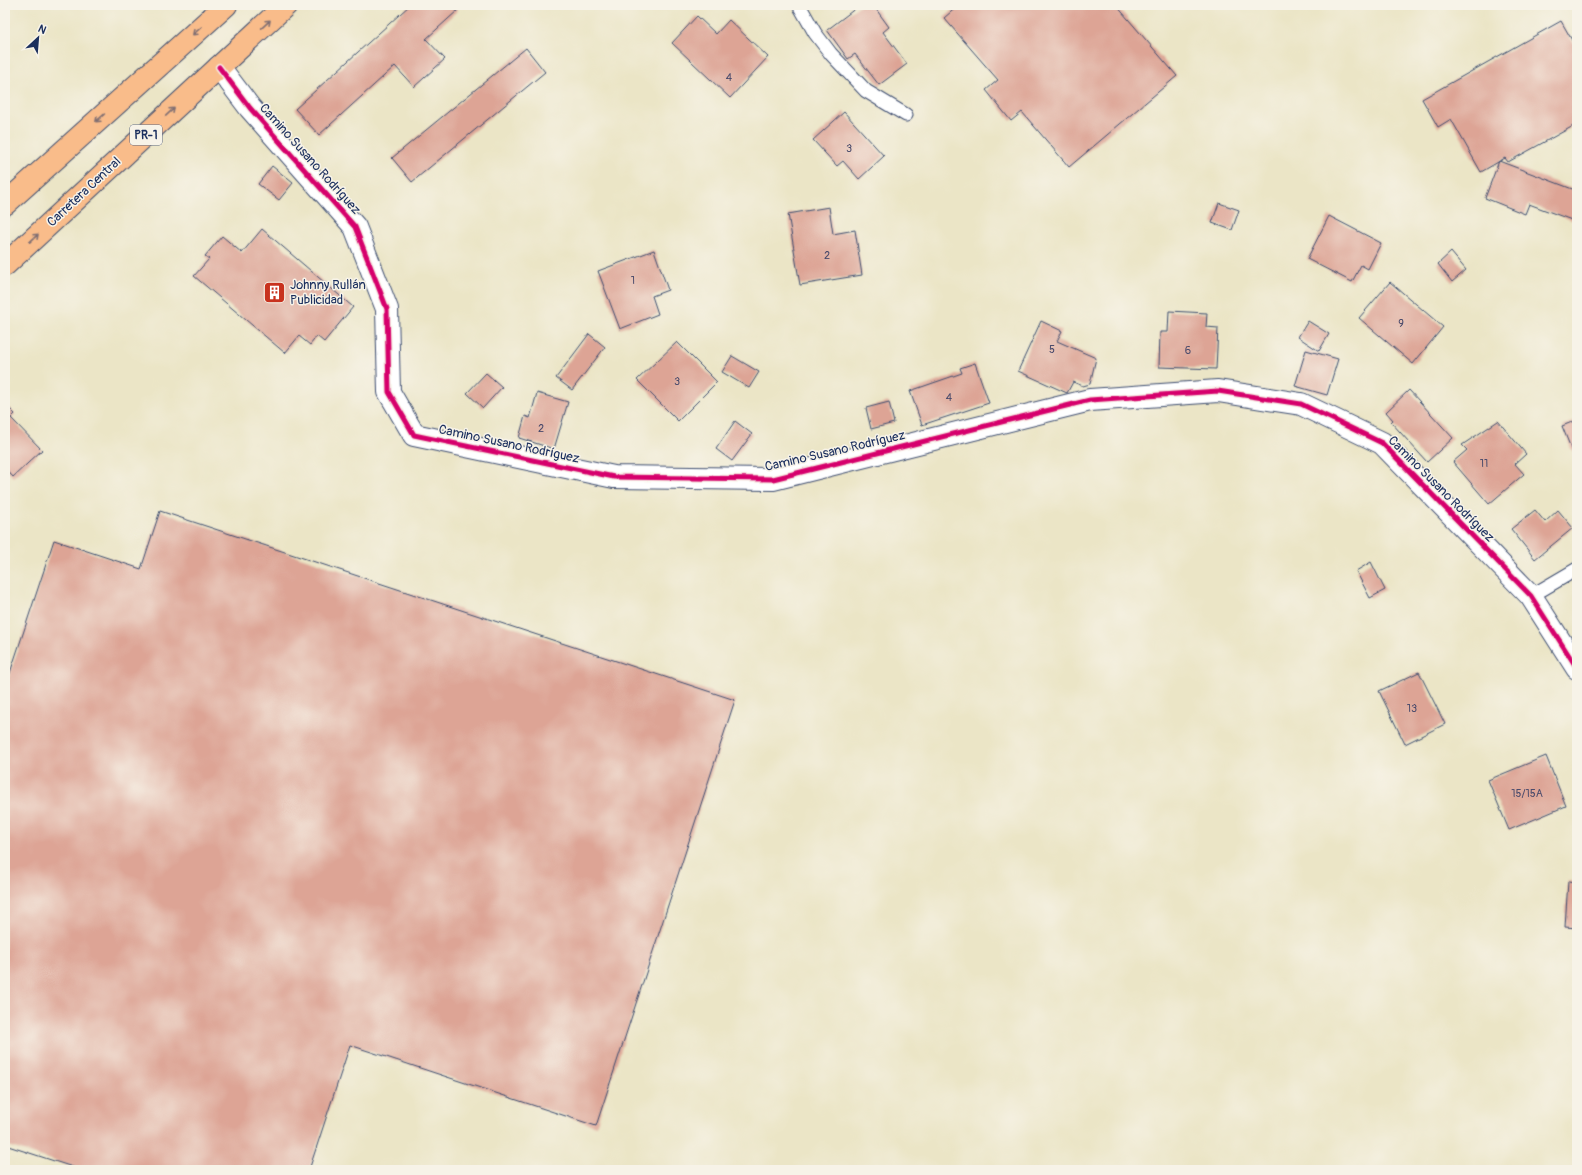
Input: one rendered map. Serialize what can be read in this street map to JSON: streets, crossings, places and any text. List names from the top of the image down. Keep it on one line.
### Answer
{"streets":{"highway":["PR-1","Carretera Central"],"street":["Camino Susano Rodríguez"]},"crossings":[["Camino Susano Rodríguez","Carretera Central"]],"places":{"building":["Johnny Rullán Publicidad"]},"house_numbers":["4","3","2","1","9","5","6","3","4","2","11","13","15/15A"],"north":"top right"}
